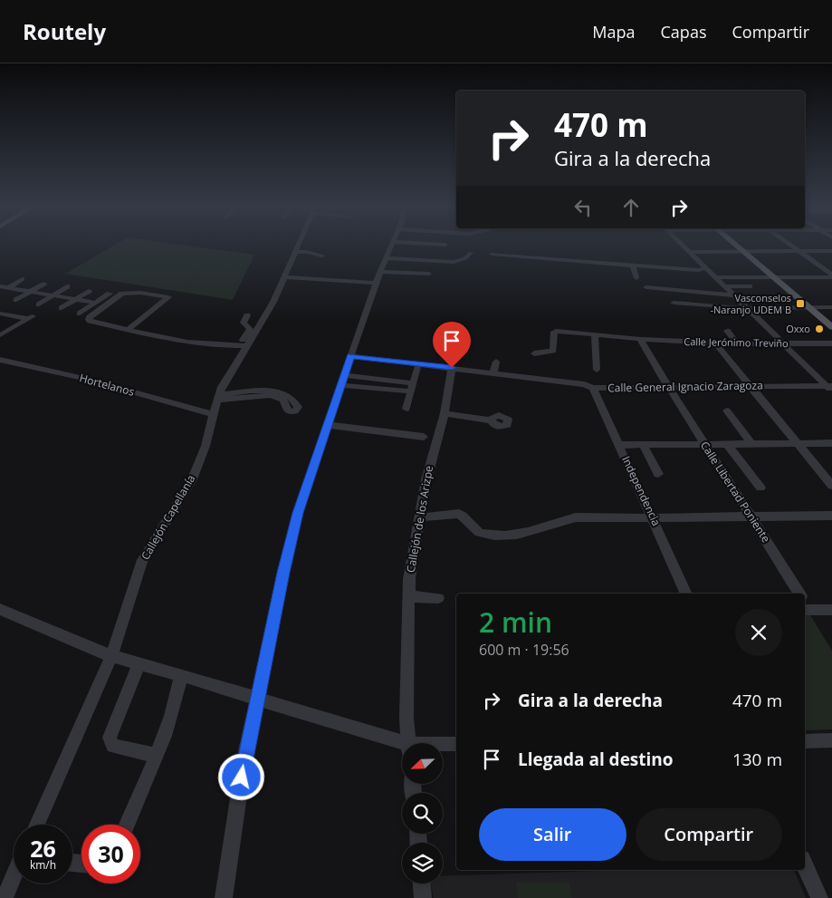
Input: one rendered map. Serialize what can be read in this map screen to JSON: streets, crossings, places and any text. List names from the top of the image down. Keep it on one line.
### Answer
{"streets":{"street":["Calle Jerónimo Treviño","Hortelanos","Calle General Ignacio Zaragoza","Independencia","Calle Libertad Poniente","Callejón Capellanía","Callejón de los Arizpe"]},"crossings":[["Calle Jerónimo Treviño","Calle Libertad Poniente"],["Hortelanos","Callejón Capellanía"],["Calle General Ignacio Zaragoza","Independencia"],["Calle General Ignacio Zaragoza","Calle Libertad Poniente"],["Calle General Ignacio Zaragoza","Callejón de los Arizpe"]],"places":{"transit":["Vasconselos -Naranjo UDEM B"],"other":["Oxxo"]},"north":"bottom left","page":{"header":"Routely","nav":["Mapa","Capas","Compartir"],"turn":["470 m","Gira a la derecha"],"heading":["2 min","600 m · 19:56"],"list":[{"name":"Gira a la derecha","value":"470 m"},{"name":"Llegada al destino","value":"130 m"}],"buttons":["Salir","Compartir"],"speed":"26 km/h","limit":"30"}}
